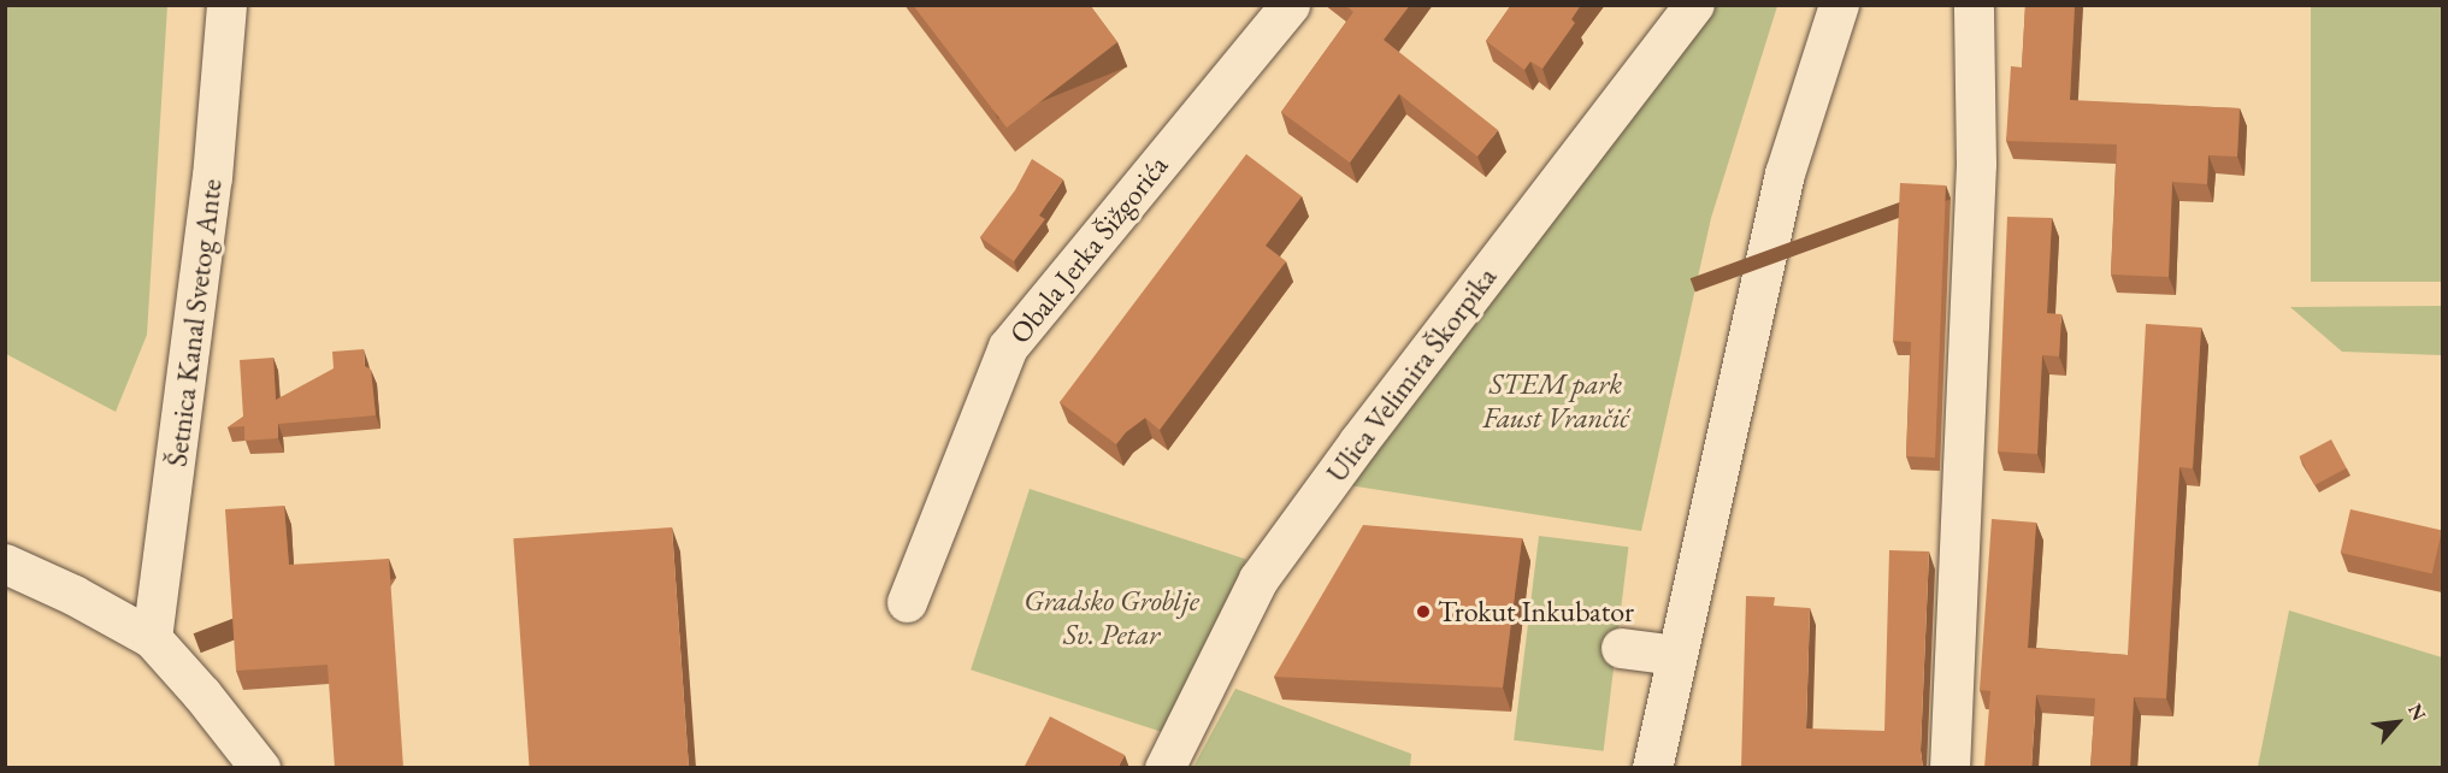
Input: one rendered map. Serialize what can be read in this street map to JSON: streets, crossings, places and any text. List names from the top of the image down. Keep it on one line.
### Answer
{"streets":{"street":["Obala Jerka Šižgorića","Šetnica Kanal Svetog Ante","Ulica Velimira Škorpika"]},"parks":["STEM park Faust Vrančić","Gradsko Groblje Sv. Petar"],"places":["Trokut Inkubator"],"north":"top right"}
